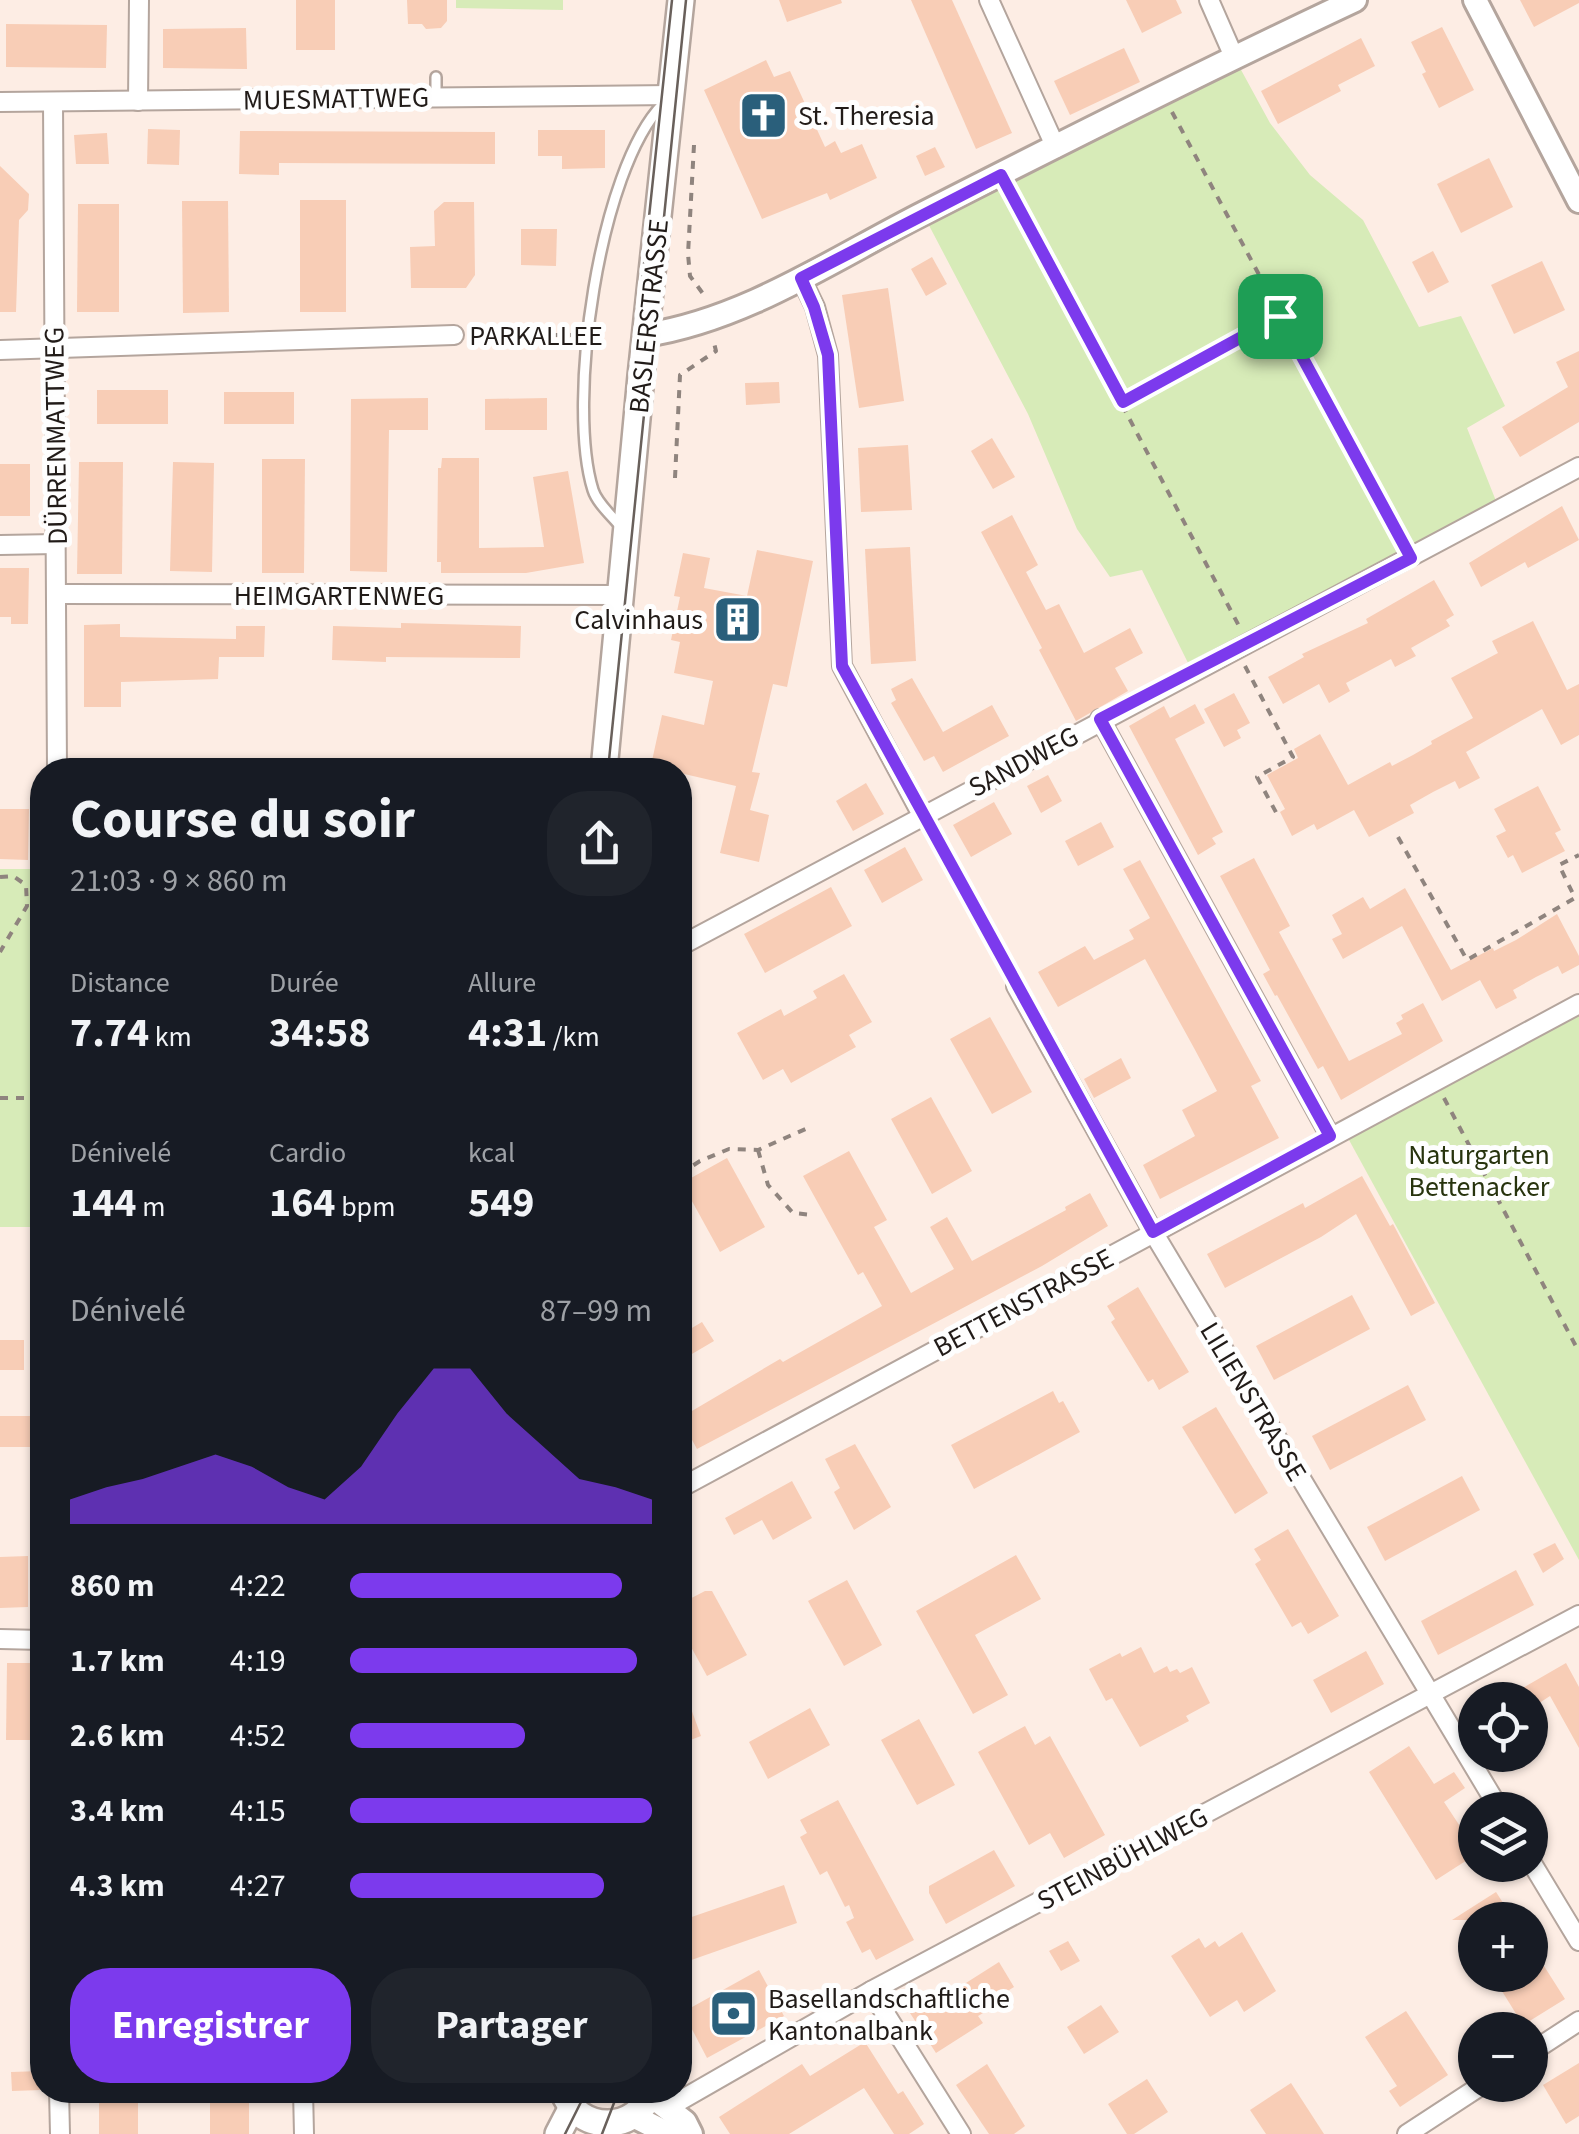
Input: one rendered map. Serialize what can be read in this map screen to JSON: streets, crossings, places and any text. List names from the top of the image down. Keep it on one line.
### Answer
{"streets":{"main road":["BASLERSTRASSE"],"street":["MUESMATTWEG","PARKALLEE","DÜRRENMATTWEG","HEIMGARTENWEG","SANDWEG","BETTENSTRASSE","LILIENSTRASSE","STEINBÜHLWEG"]},"crossings":[["MUESMATTWEG","BASLERSTRASSE"],["MUESMATTWEG","DÜRRENMATTWEG"],["BASLERSTRASSE","PARKALLEE"],["BASLERSTRASSE","HEIMGARTENWEG"],["PARKALLEE","DÜRRENMATTWEG"],["DÜRRENMATTWEG","HEIMGARTENWEG"],["BETTENSTRASSE","LILIENSTRASSE"],["LILIENSTRASSE","STEINBÜHLWEG"]],"parks":["Naturgarten Bettenacker"],"places":{"church":["St. Theresia"],"building":["Calvinhaus"],"bank":["Basellandschaftliche Kantonalbank"]},"page":{"heading":["Course du soir","21:03 · 9 × 860 m"],"stats":[["Distance","7.74 km"],["Durée","34:58"],["Allure","4:31 /km"],["Dénivelé","144 m"],["Cardio","164 bpm"],["kcal","549"]],"chart":["Dénivelé","87–99 m"],"list":[{"name":"860 m","note":"4:22"},{"name":"1.7 km","note":"4:19"},{"name":"2.6 km","note":"4:52"},{"name":"3.4 km","note":"4:15"},{"name":"4.3 km","note":"4:27"}],"map_buttons":["+","−"],"buttons":["Enregistrer","Partager"]}}
